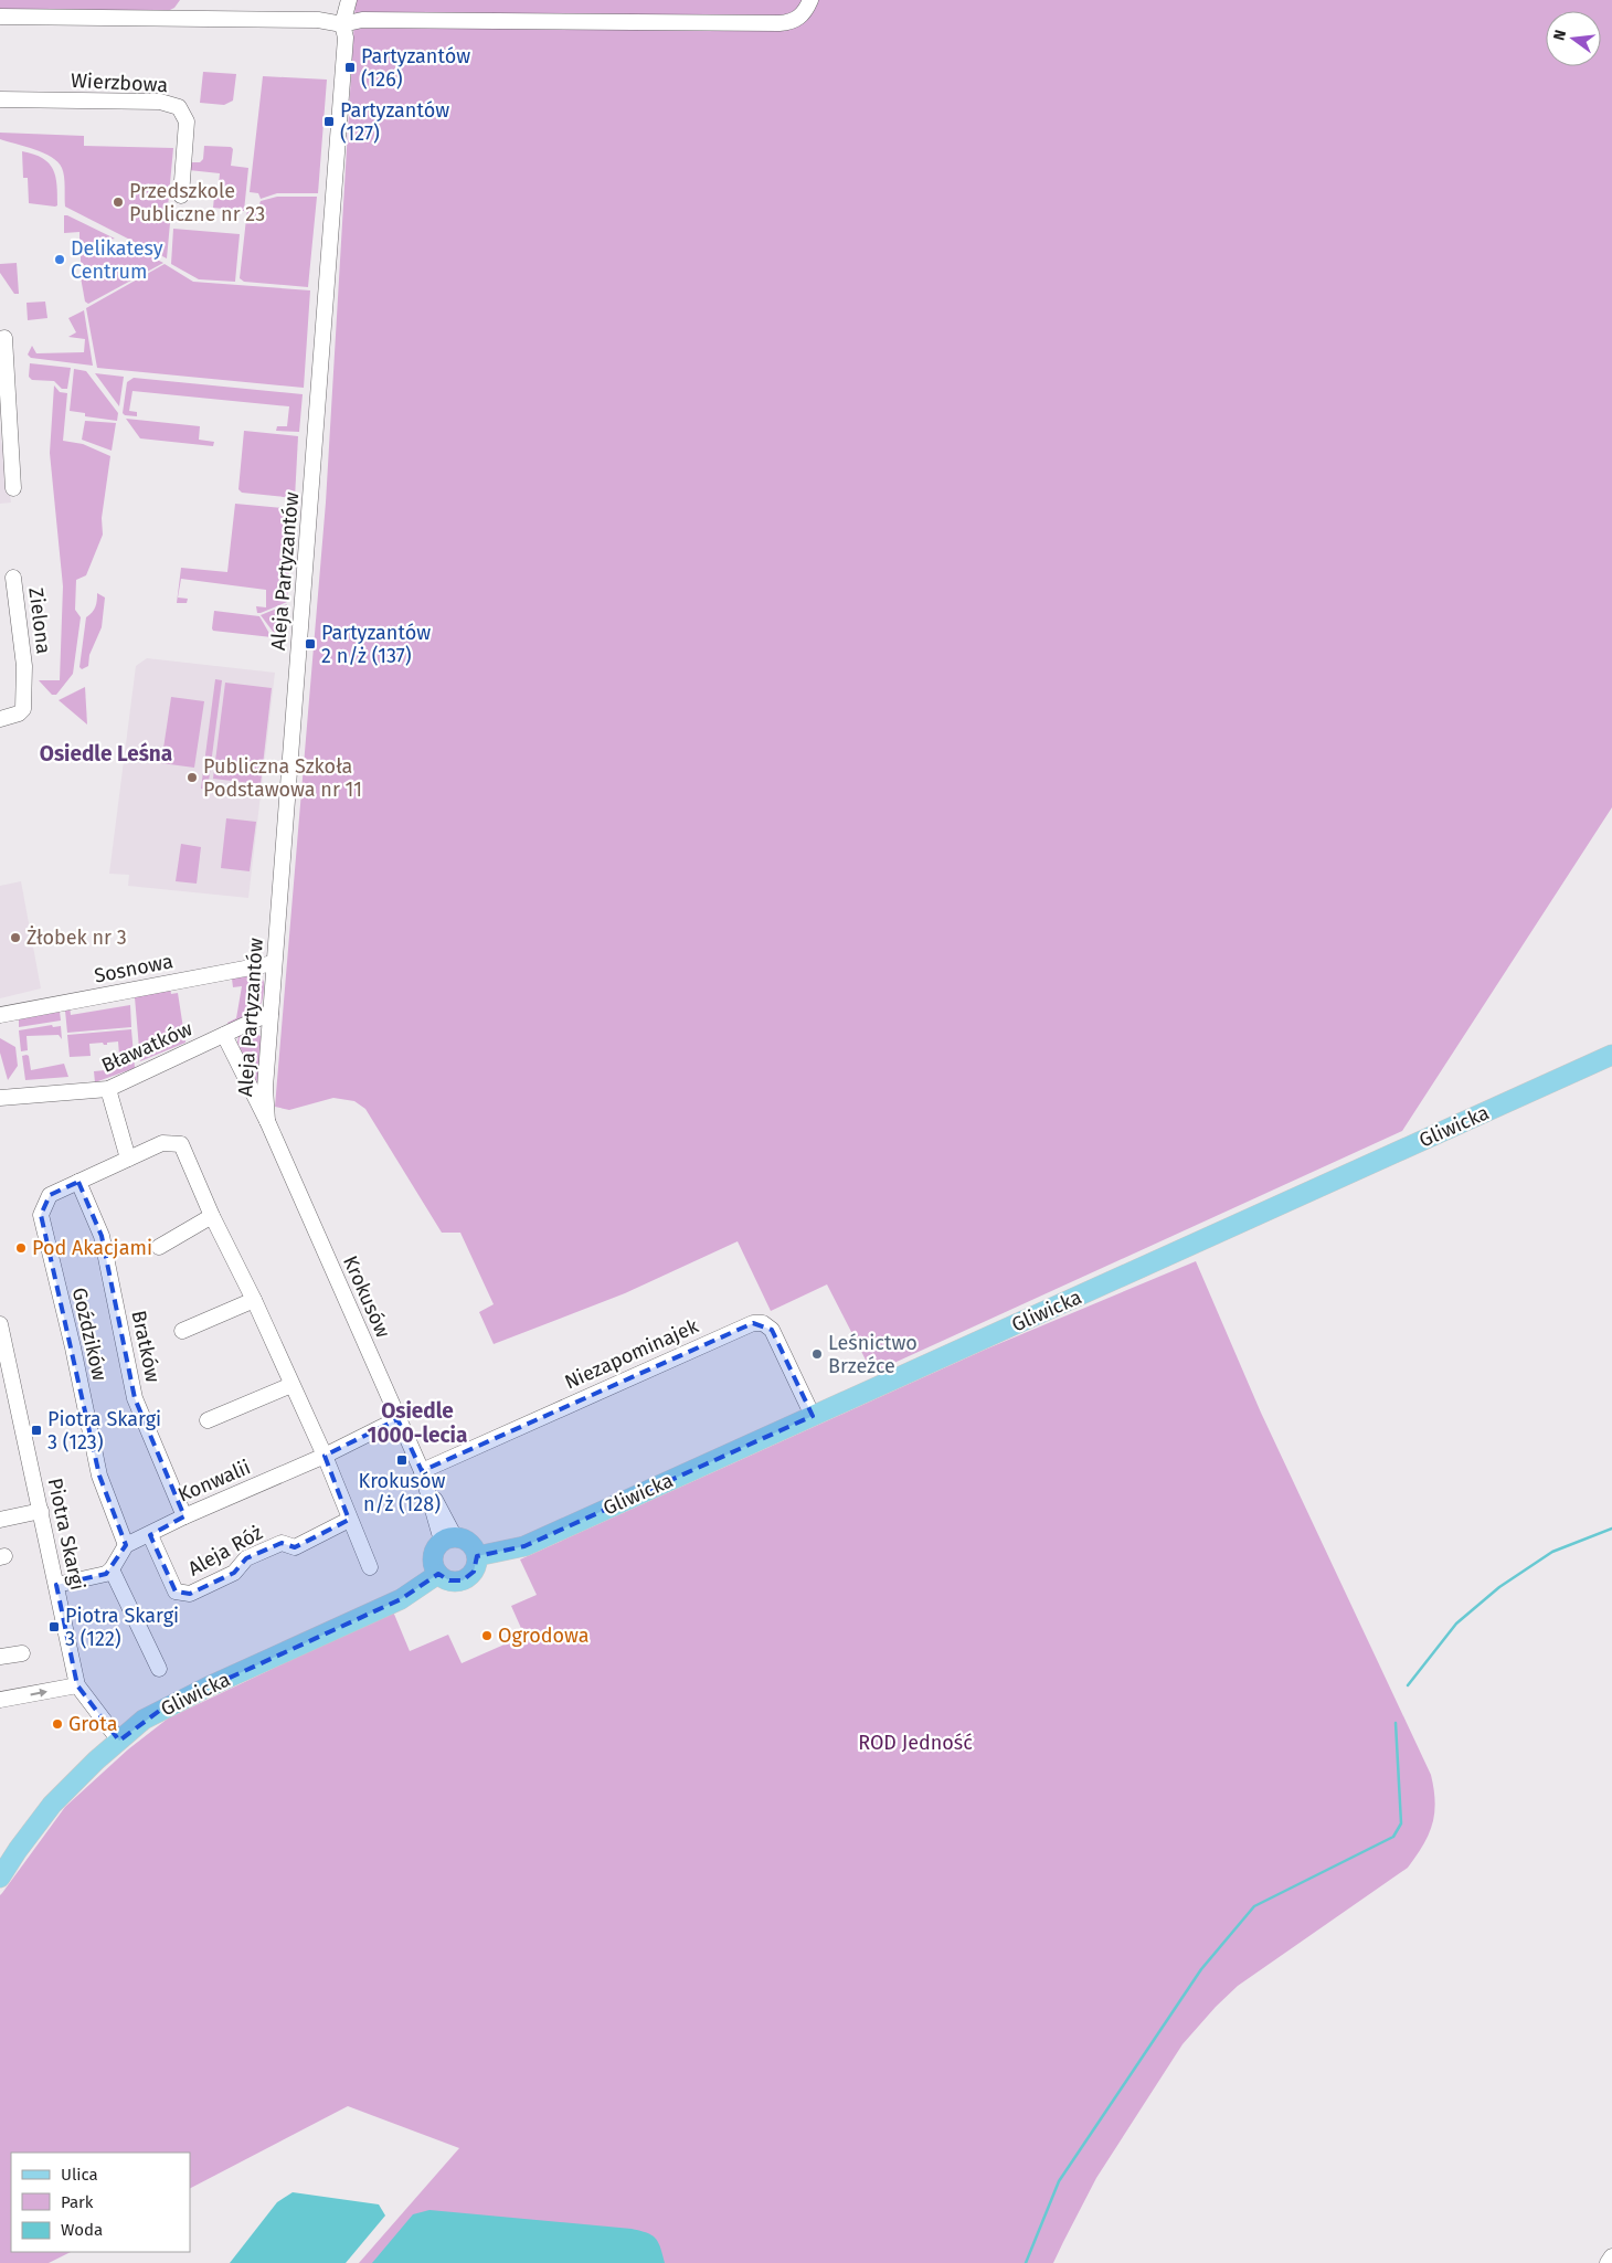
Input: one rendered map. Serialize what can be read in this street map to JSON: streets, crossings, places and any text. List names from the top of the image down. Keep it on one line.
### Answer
{"streets":{"main road":["Gliwicka"],"street":["Wierzbowa","Aleja Partyzantów","Zielona","Sosnowa","Bławatków","Krokusów","Goździków","Bratków","Niezapominajek","Konwalii","Piotra Skargi","Aleja Róż"]},"crossings":[["Aleja Partyzantów","Sosnowa"],["Aleja Partyzantów","Bławatków"],["Aleja Partyzantów","Krokusów"],["Bławatków","Krokusów"],["Gliwicka","Krokusów"],["Gliwicka","Niezapominajek"],["Gliwicka","Piotra Skargi"],["Krokusów","Niezapominajek"],["Krokusów","Konwalii"],["Goździków","Bratków"],["Goździków","Konwalii"],["Bratków","Konwalii"],["Konwalii","Aleja Róż"]],"districts":["Osiedle Leśna","Osiedle 1000-lecia"],"parks":["ROD Jedność"],"places":{"transit":["Partyzantów (126)","Partyzantów (127)","Partyzantów 2 n/ż (137)","Piotra Skargi 3 (123)","Krokusów n/ż (128)","Piotra Skargi 3 (122)"],"other":["Przedszkole Publiczne nr 23","Delikatesy Centrum","Publiczna Szkoła Podstawowa nr 11","Żłobek nr 3","Pod Akacjami","Leśnictwo Brzeźce","Ogrodowa","Grota"]},"legend":["Ulica","Park","Woda"],"north":"left"}
